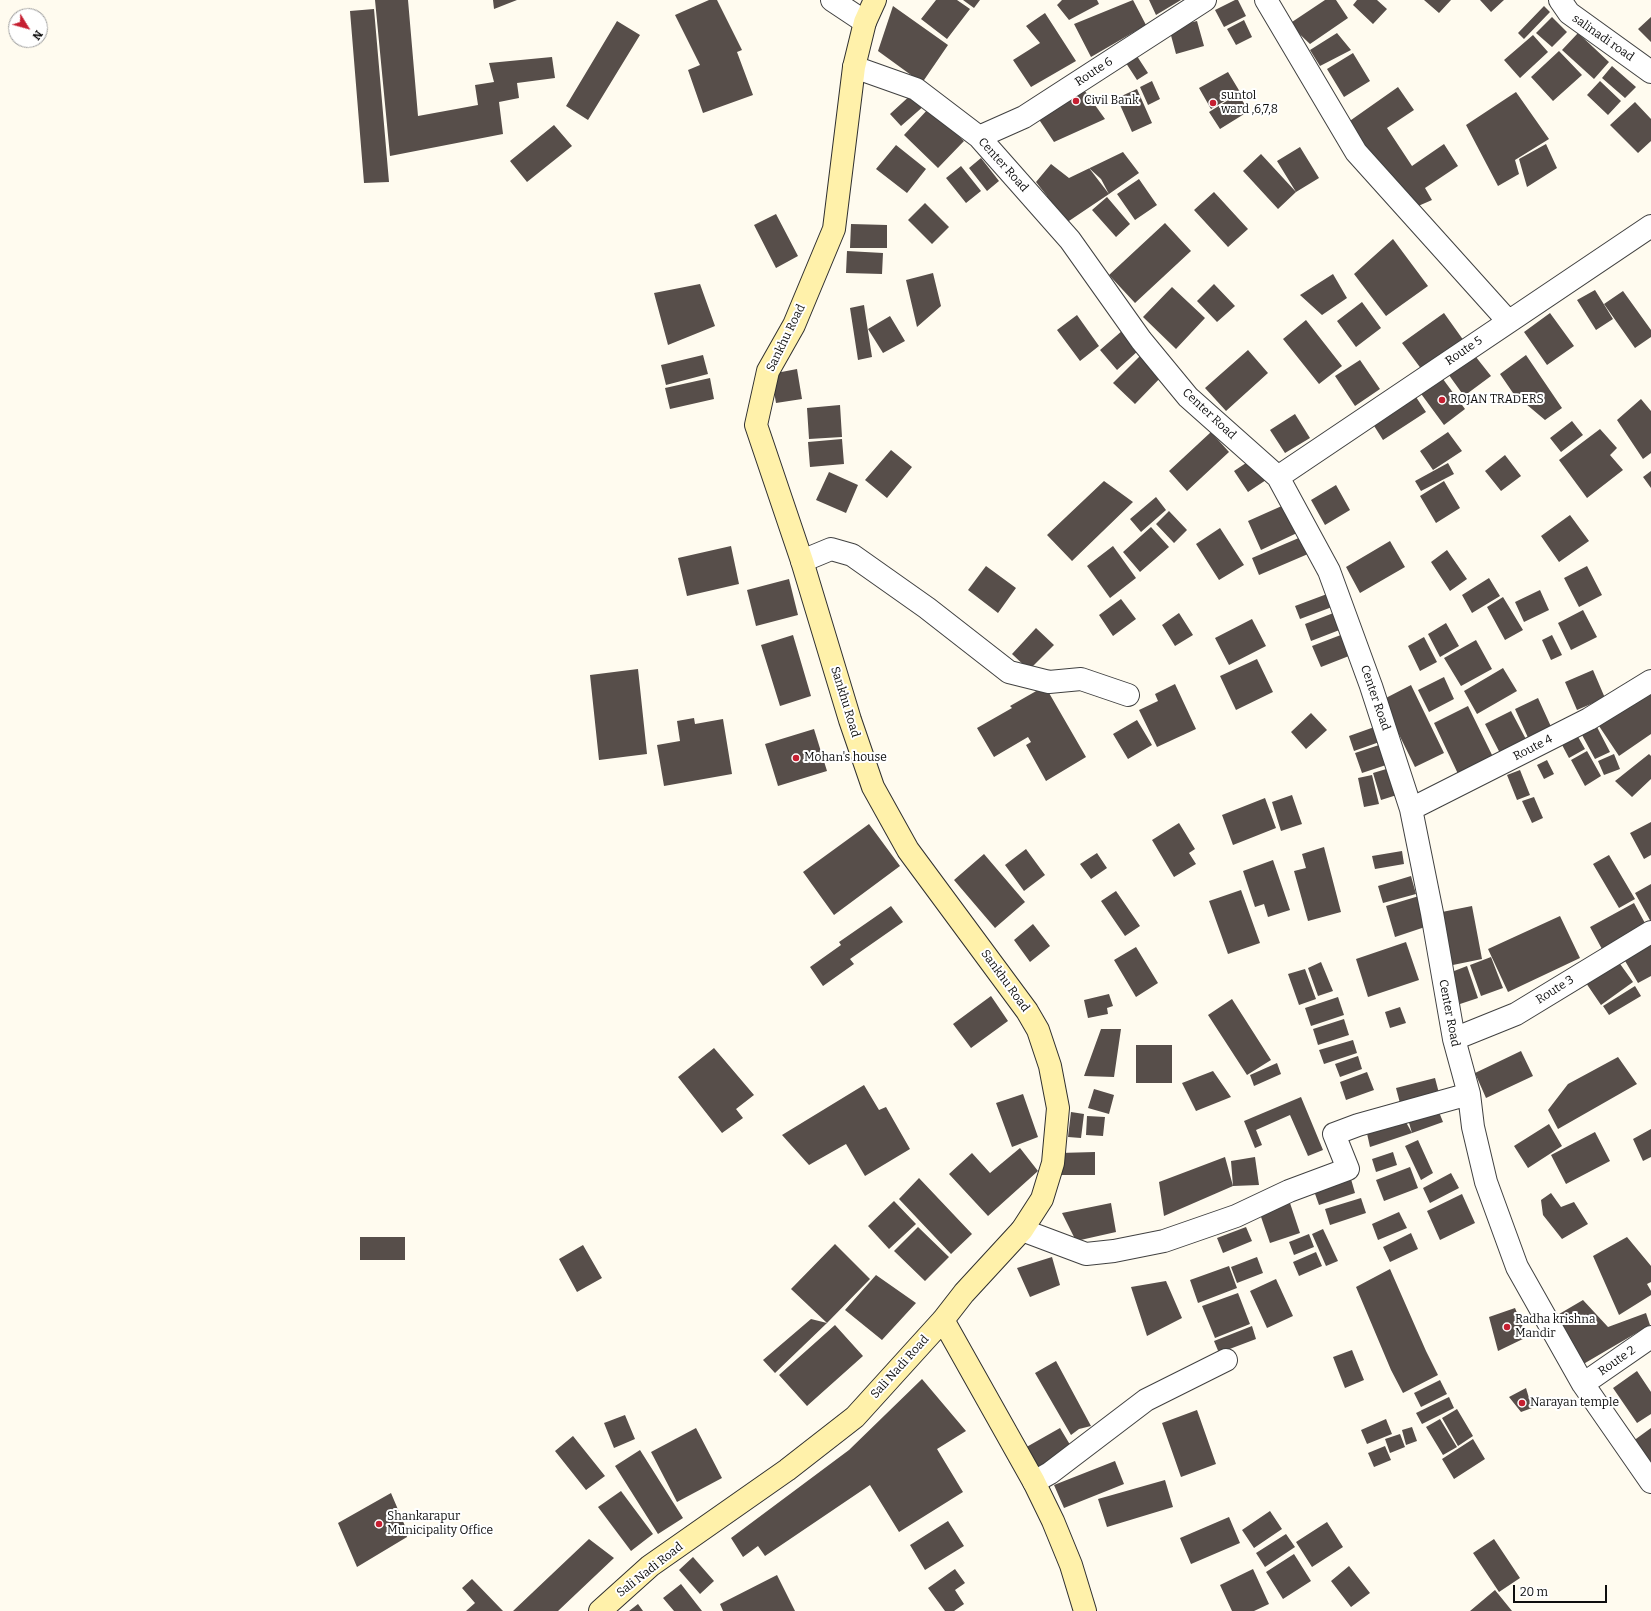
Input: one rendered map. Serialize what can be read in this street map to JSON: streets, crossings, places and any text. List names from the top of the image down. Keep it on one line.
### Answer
{"streets":{"main road":["Sankhu Road","Sali Nadi Road"],"street":["salinadi road","Route 6","Center Road","Route 5","Route 4","Route 3","Route 2"]},"crossings":[["Route 6","Center Road"],["Center Road","Sankhu Road"],["Center Road","Route 5"],["Center Road","Route 4"],["Center Road","Route 3"],["Center Road","Route 2"],["Sankhu Road","Sali Nadi Road"]],"places":["Civil Bank","suntol ward ,6,7,8","ROJAN TRADERS","Mohan's house","Radha krishna Mandir","Narayan temple","Shankarapur Municipality Office"],"scale_bar":"20 m","north":"bottom right"}
